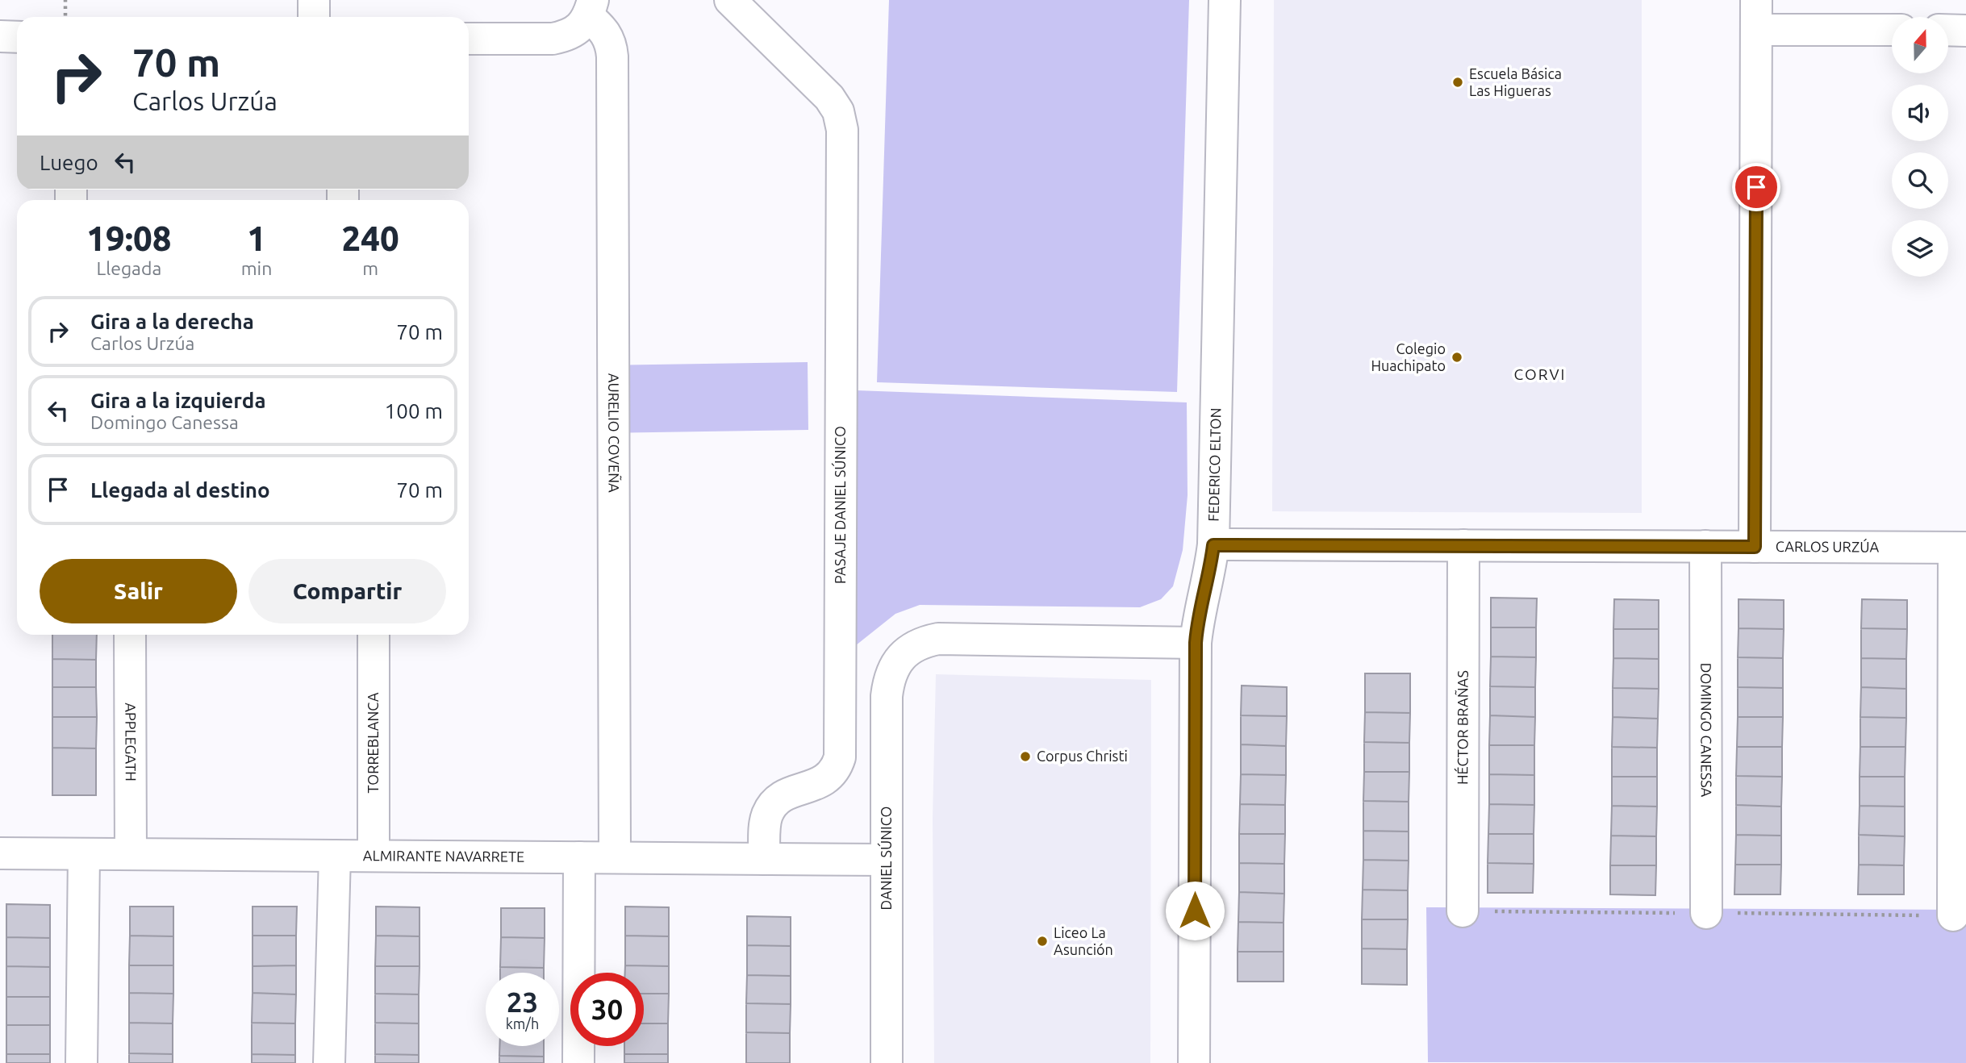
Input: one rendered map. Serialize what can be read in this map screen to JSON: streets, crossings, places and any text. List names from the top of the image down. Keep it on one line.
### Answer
{"streets":{"street":["AURELIO COVEÑA","FEDERICO ELTON","PASAJE DANIEL SÚNICO","CARLOS URZÚA","HÉCTOR BRAÑAS","DOMINGO CANESSA","APPLEGATH","TORREBLANCA","ALMIRANTE NAVARRETE","DANIEL SÚNICO"]},"crossings":[["AURELIO COVEÑA","ALMIRANTE NAVARRETE"],["FEDERICO ELTON","CARLOS URZÚA"],["FEDERICO ELTON","DANIEL SÚNICO"],["PASAJE DANIEL SÚNICO","ALMIRANTE NAVARRETE"],["CARLOS URZÚA","HÉCTOR BRAÑAS"],["CARLOS URZÚA","DOMINGO CANESSA"],["APPLEGATH","ALMIRANTE NAVARRETE"],["TORREBLANCA","ALMIRANTE NAVARRETE"],["ALMIRANTE NAVARRETE","DANIEL SÚNICO"]],"districts":["CORVI"],"places":["Escuela Básica Las Higueras","Colegio Huachipato","Corpus Christi","Liceo La Asunción"],"north":"top","page":{"turn":["70 m","Carlos Urzúa"],"then":"Luego","eta":["19:08","Llegada","1","min","240","m"],"list":[{"name":"Gira a la derecha","note":"Carlos Urzúa","value":"70 m"},{"name":"Gira a la izquierda","note":"Domingo Canessa","value":"100 m"},{"name":"Llegada al destino","value":"70 m"}],"buttons":["Salir","Compartir"],"speed":"23 km/h","limit":"30"}}
